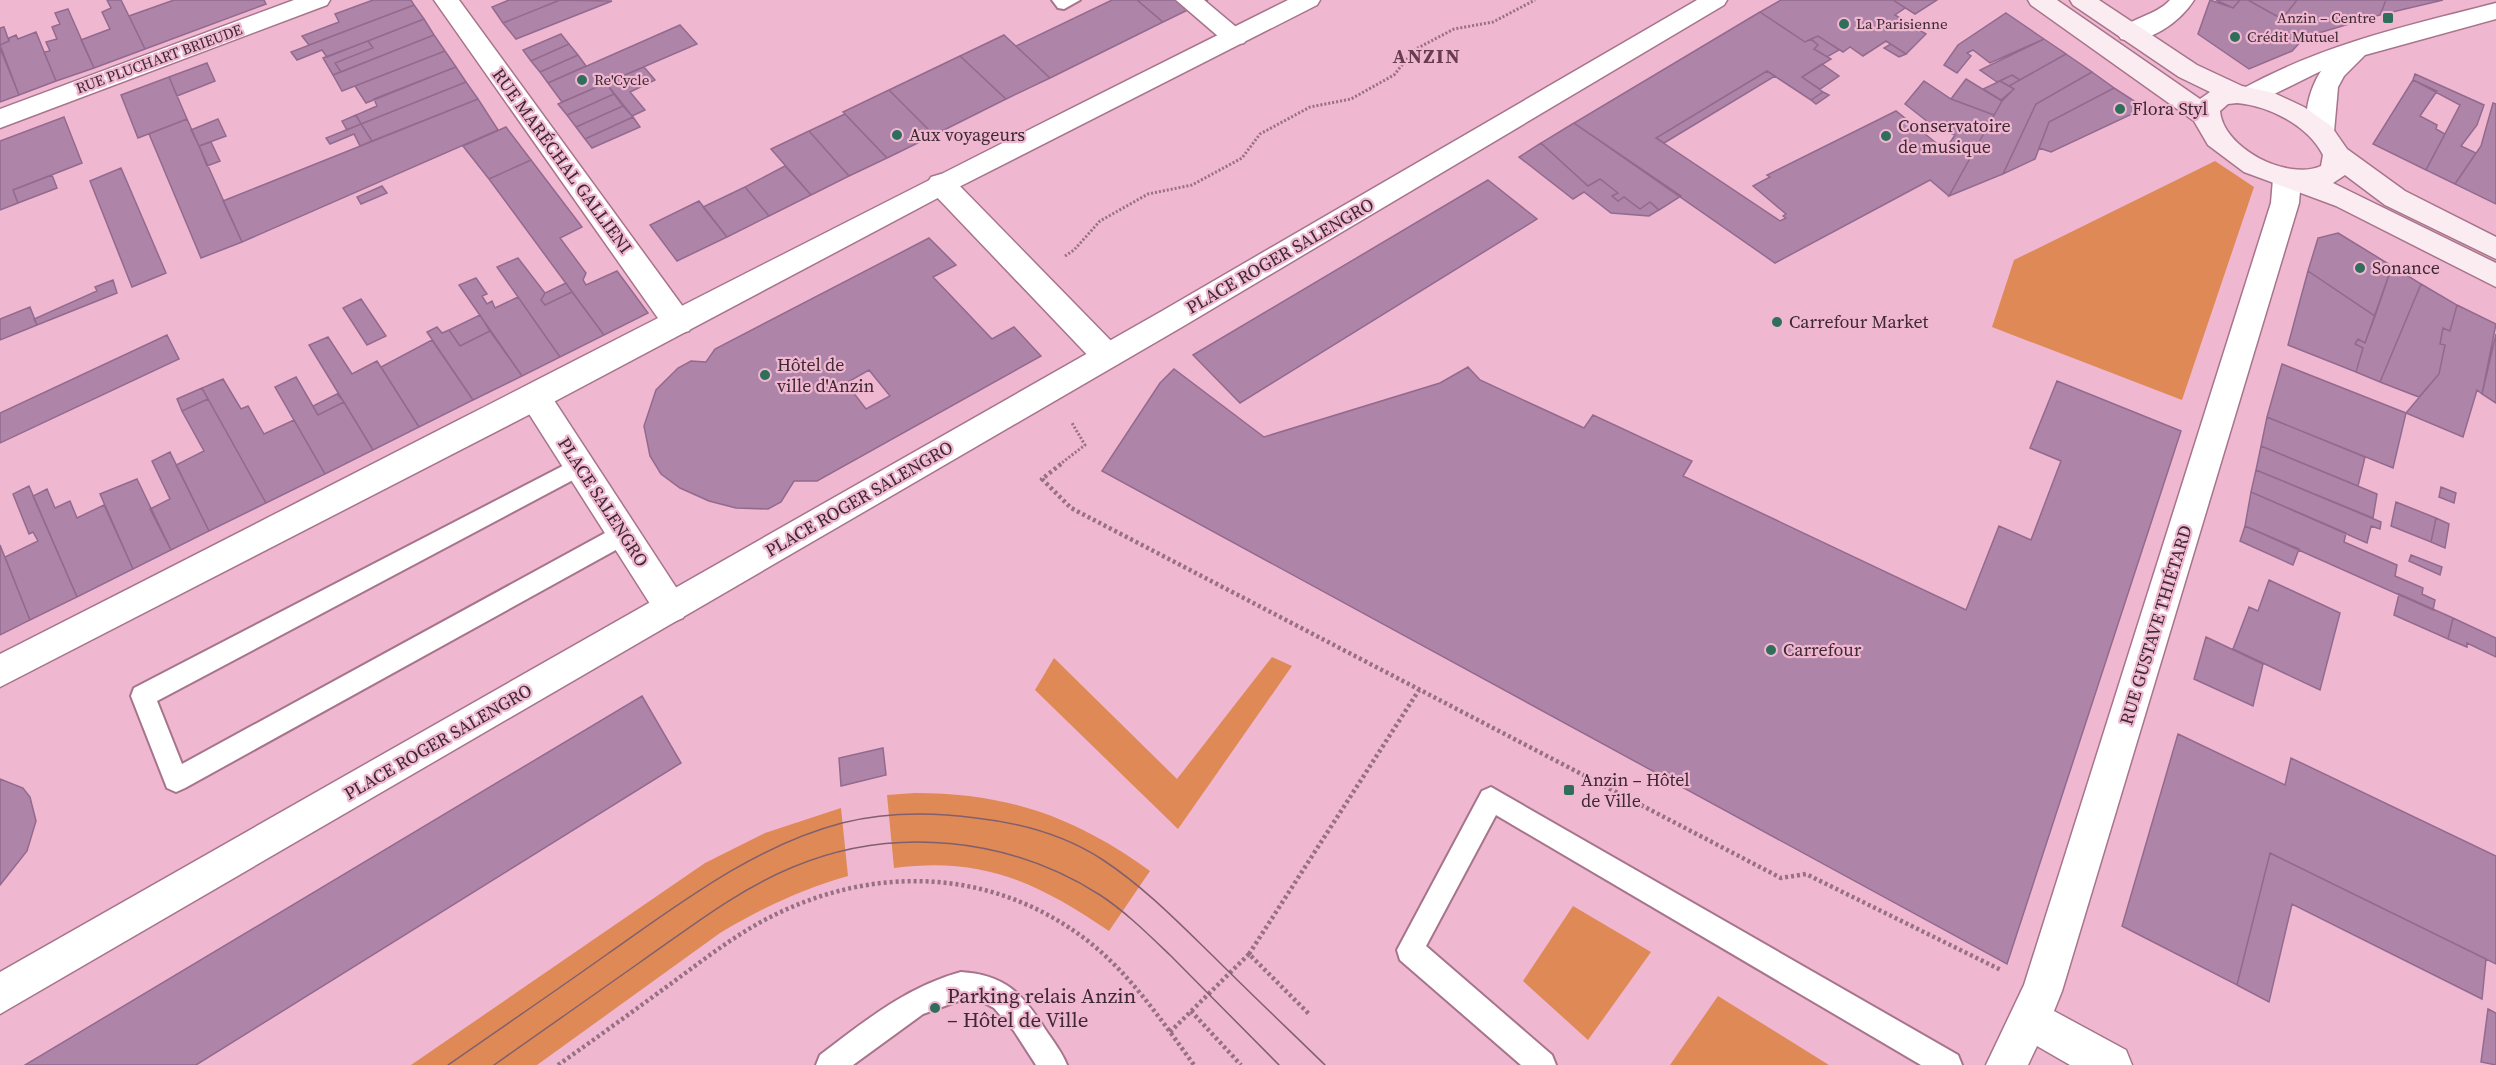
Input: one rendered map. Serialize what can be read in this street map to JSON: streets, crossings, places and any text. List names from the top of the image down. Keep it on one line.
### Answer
{"streets":{"street":["RUE PLUCHART BRIEUDE","RUE MARÉCHAL GALLIENI","PLACE ROGER SALENGRO","PLACE SALENGRO","RUE GUSTAVE THIÉTARD"]},"crossings":[["PLACE ROGER SALENGRO","PLACE SALENGRO"]],"districts":["ANZIN"],"places":{"transit":["Anzin – Centre","Anzin – Hôtel de Ville"],"other":["La Parisienne","Crédit Mutuel","Re'Cycle","Flora Styl","Aux voyageurs","Conservatoire de musique","Sonance","Carrefour Market","Hôtel de ville d'Anzin","Carrefour","Parking relais Anzin – Hôtel de Ville"]}}
